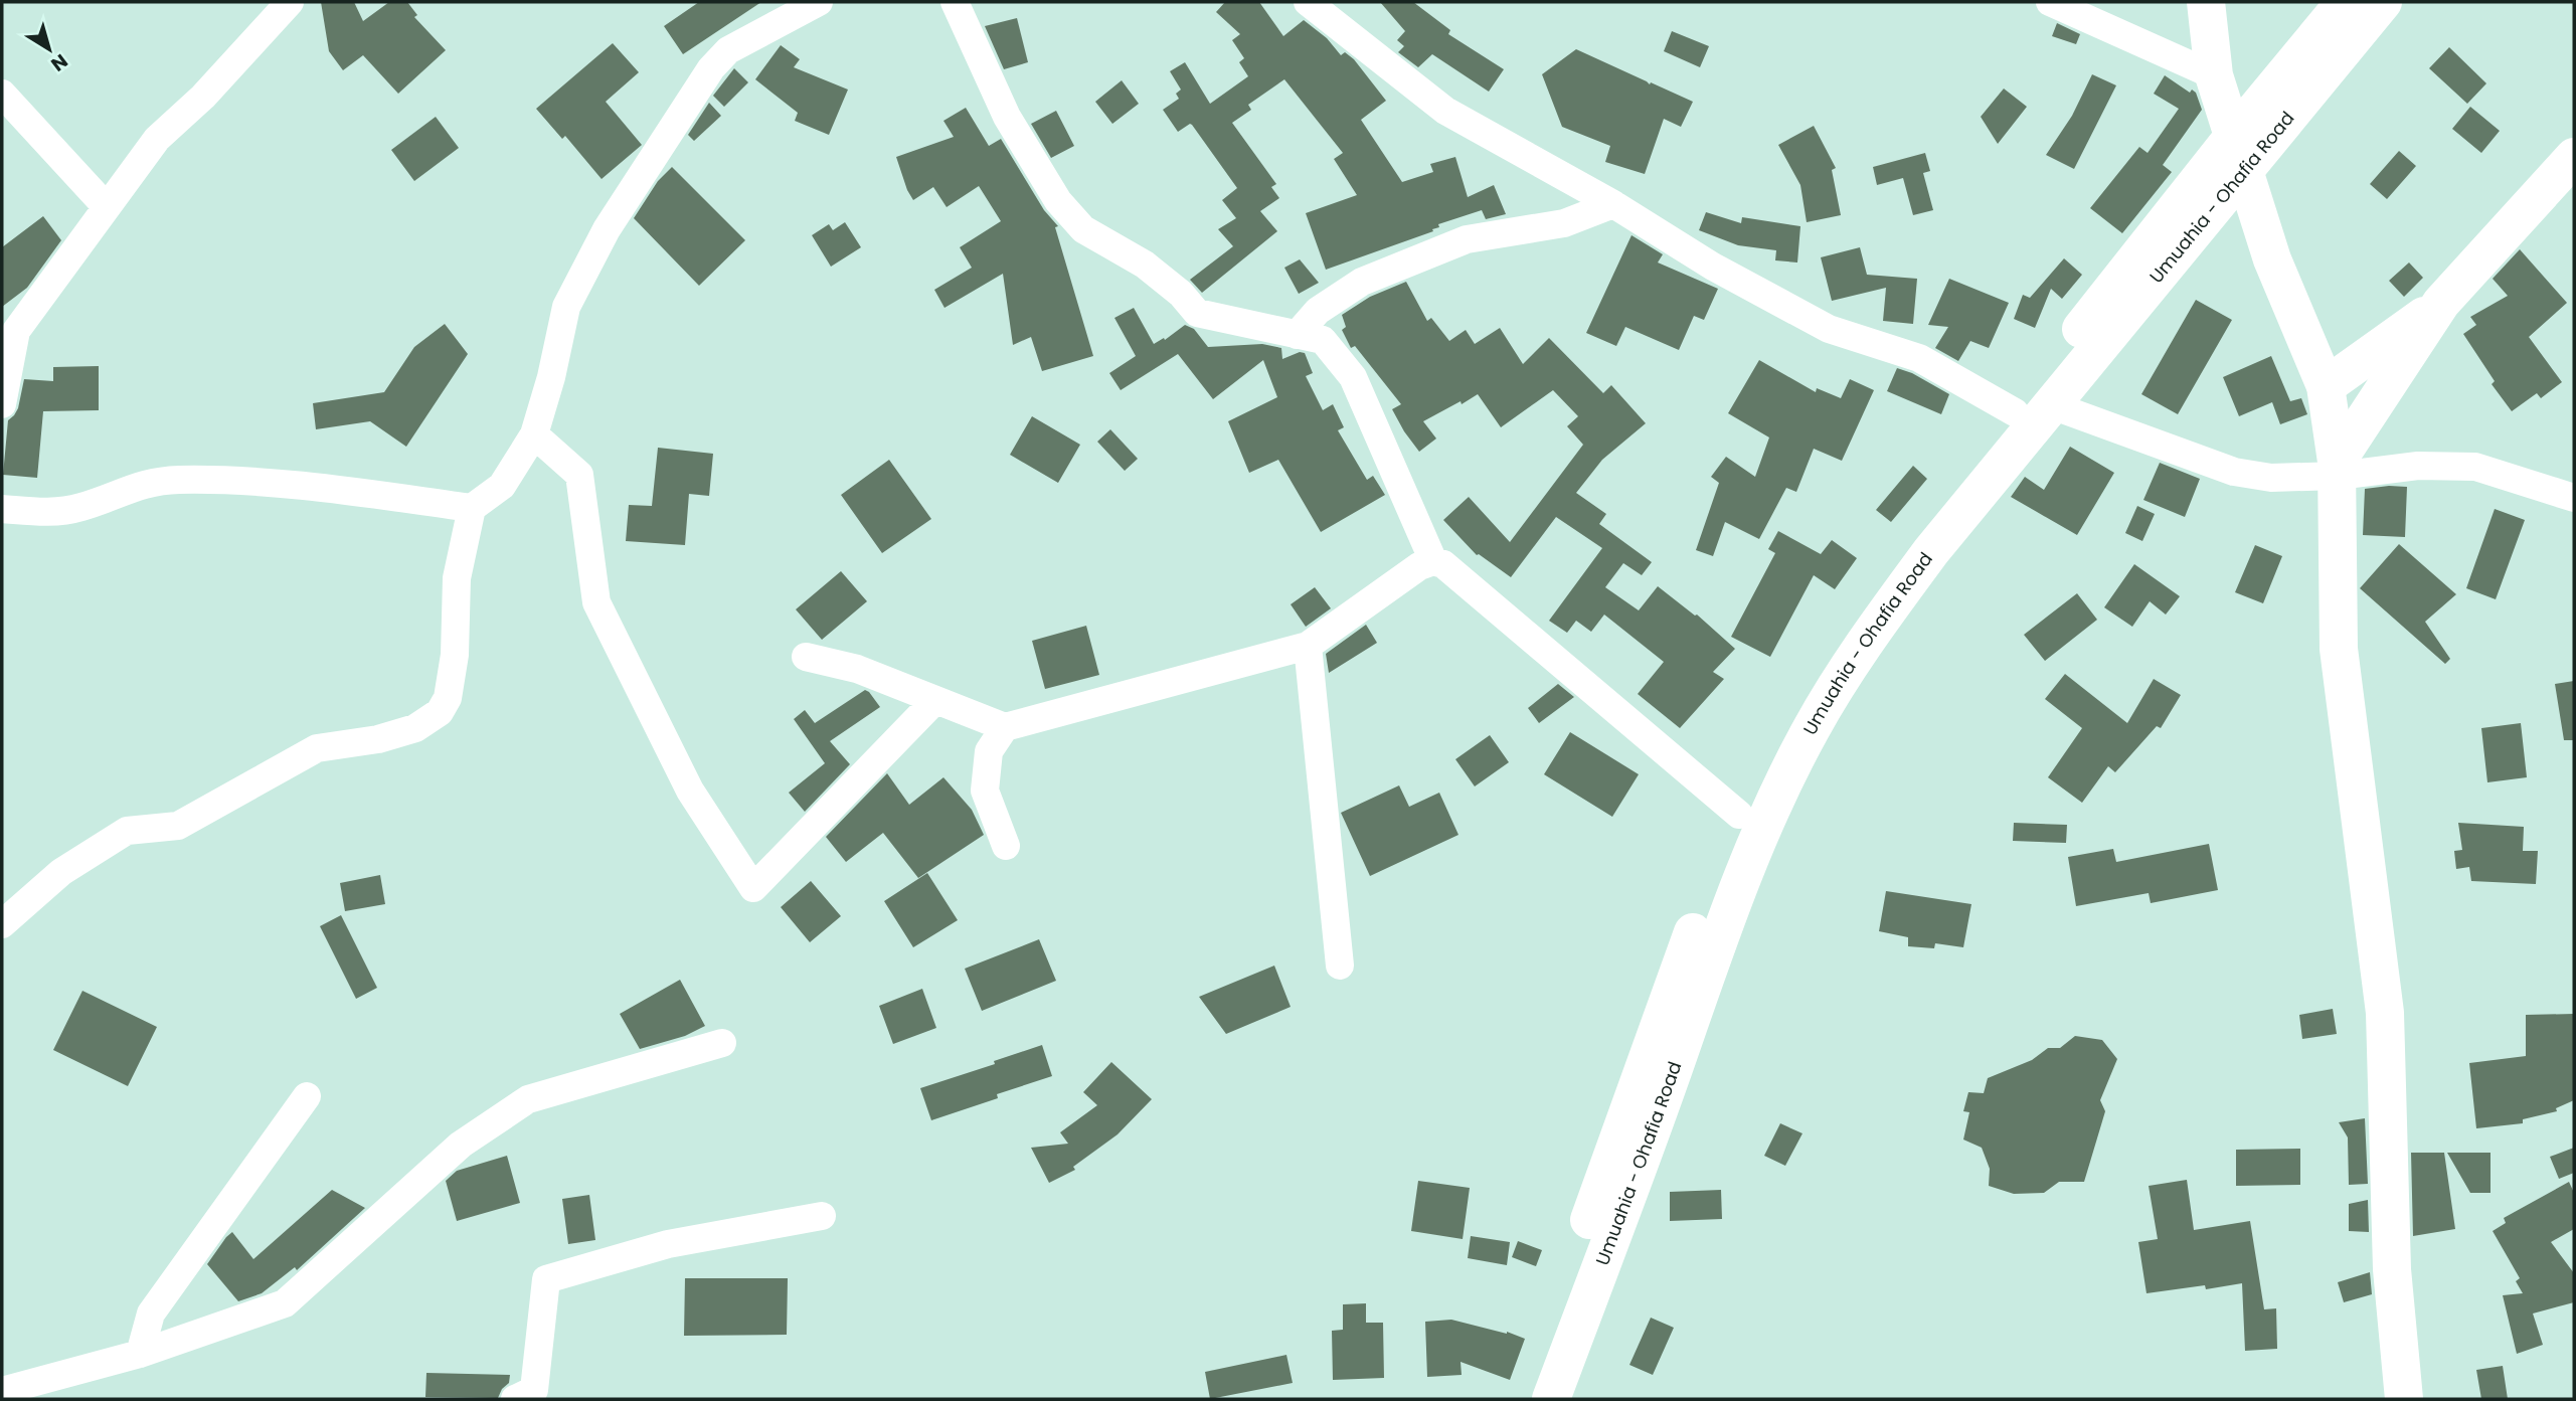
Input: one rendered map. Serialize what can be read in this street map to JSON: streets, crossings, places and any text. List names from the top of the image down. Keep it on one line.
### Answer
{"streets":{"main road":["Umuahia - Ohafia Road"]},"north":"bottom right"}
